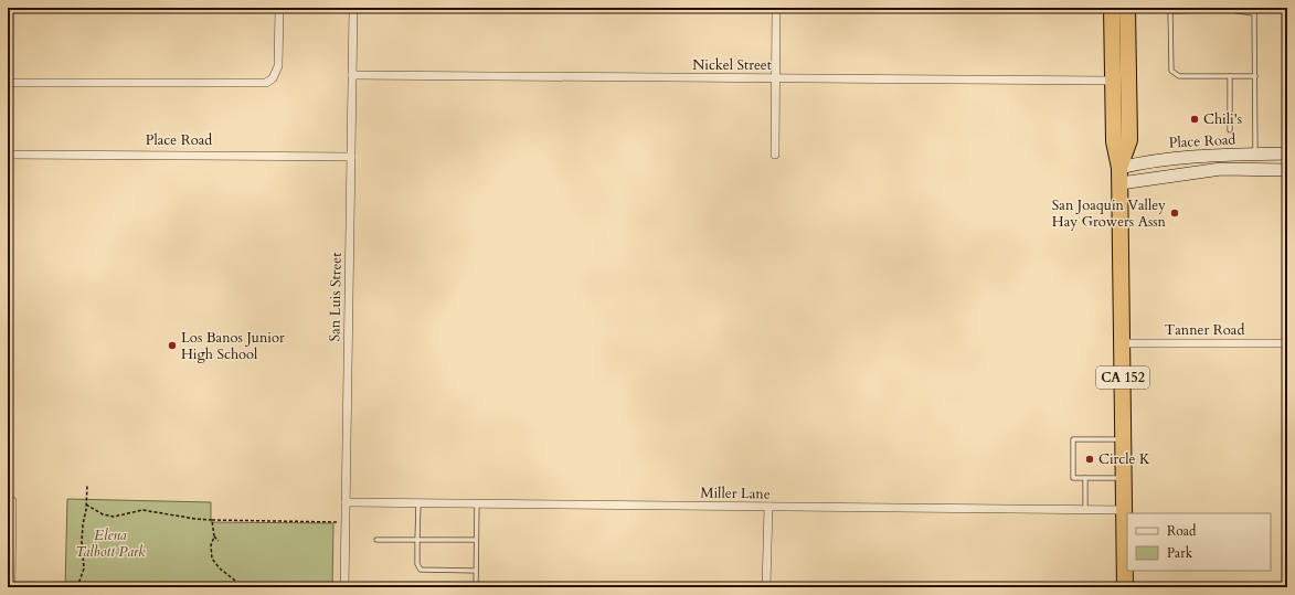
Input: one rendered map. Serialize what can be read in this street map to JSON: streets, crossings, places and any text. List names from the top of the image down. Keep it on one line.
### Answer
{"streets":{"highway":["CA 152"],"street":["Nickel Street","Place Road","San Luis Street","Tanner Road","Miller Lane"]},"crossings":[["Nickel Street","San Luis Street"],["Nickel Street","CA 152"],["Place Road","San Luis Street"],["Place Road","CA 152"],["San Luis Street","Miller Lane"],["Tanner Road","CA 152"],["CA 152","Miller Lane"]],"parks":["Elena Talbott Park"],"places":["Chili's","San Joaquin Valley Hay Growers Assn","Los Banos Junior High School","Circle K"],"legend":["Road","Park"]}
